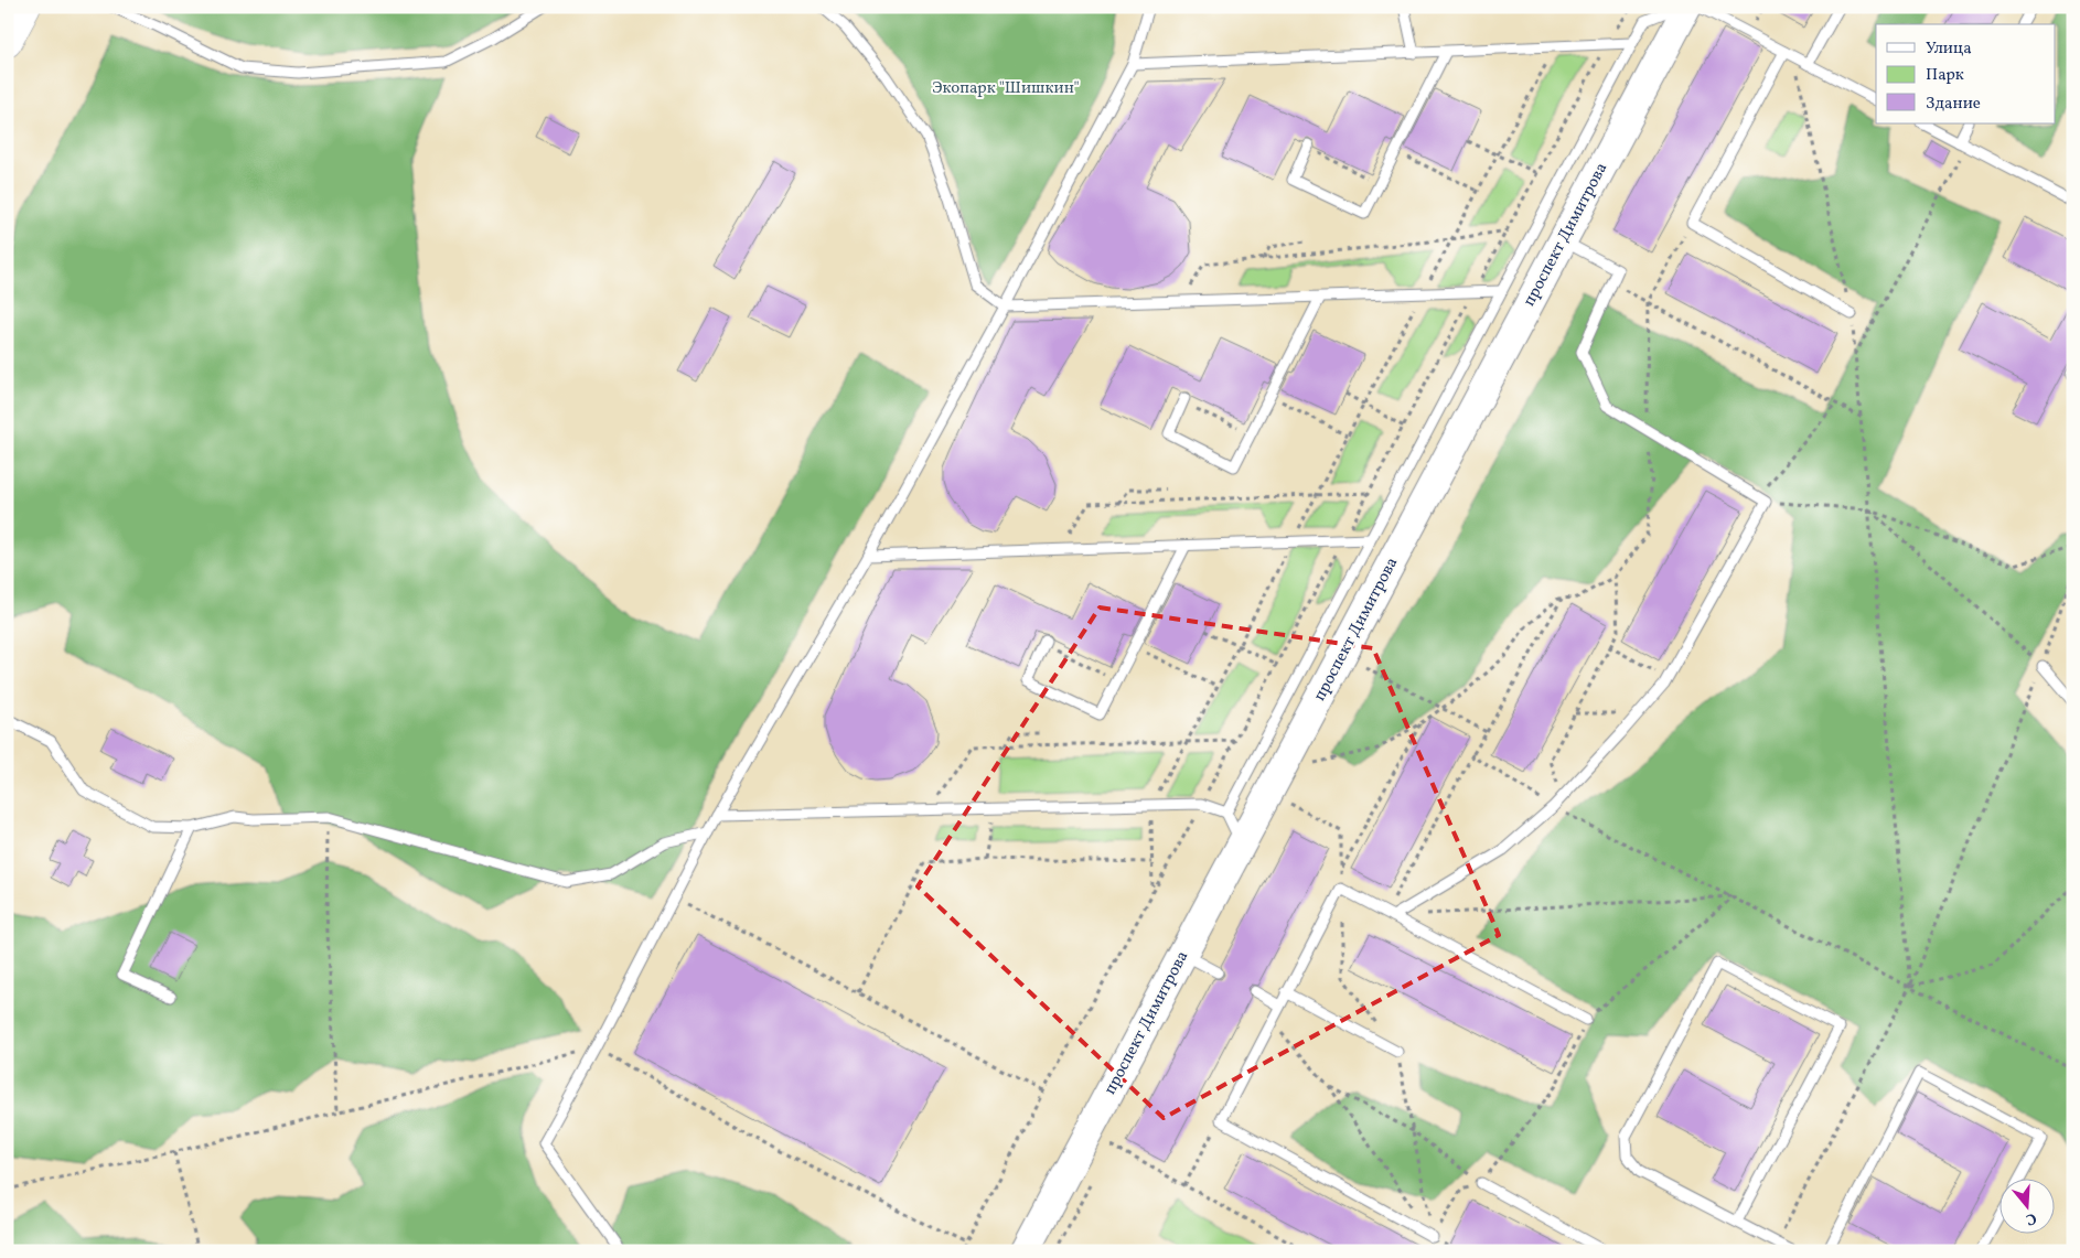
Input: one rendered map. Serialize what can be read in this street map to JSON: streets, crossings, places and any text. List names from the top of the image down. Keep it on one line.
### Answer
{"streets":{"main road":["проспект Димитрова"]},"parks":["Экопарк \"Шишкин\""],"legend":["Улица","Парк","Здание"],"north":"bottom"}
